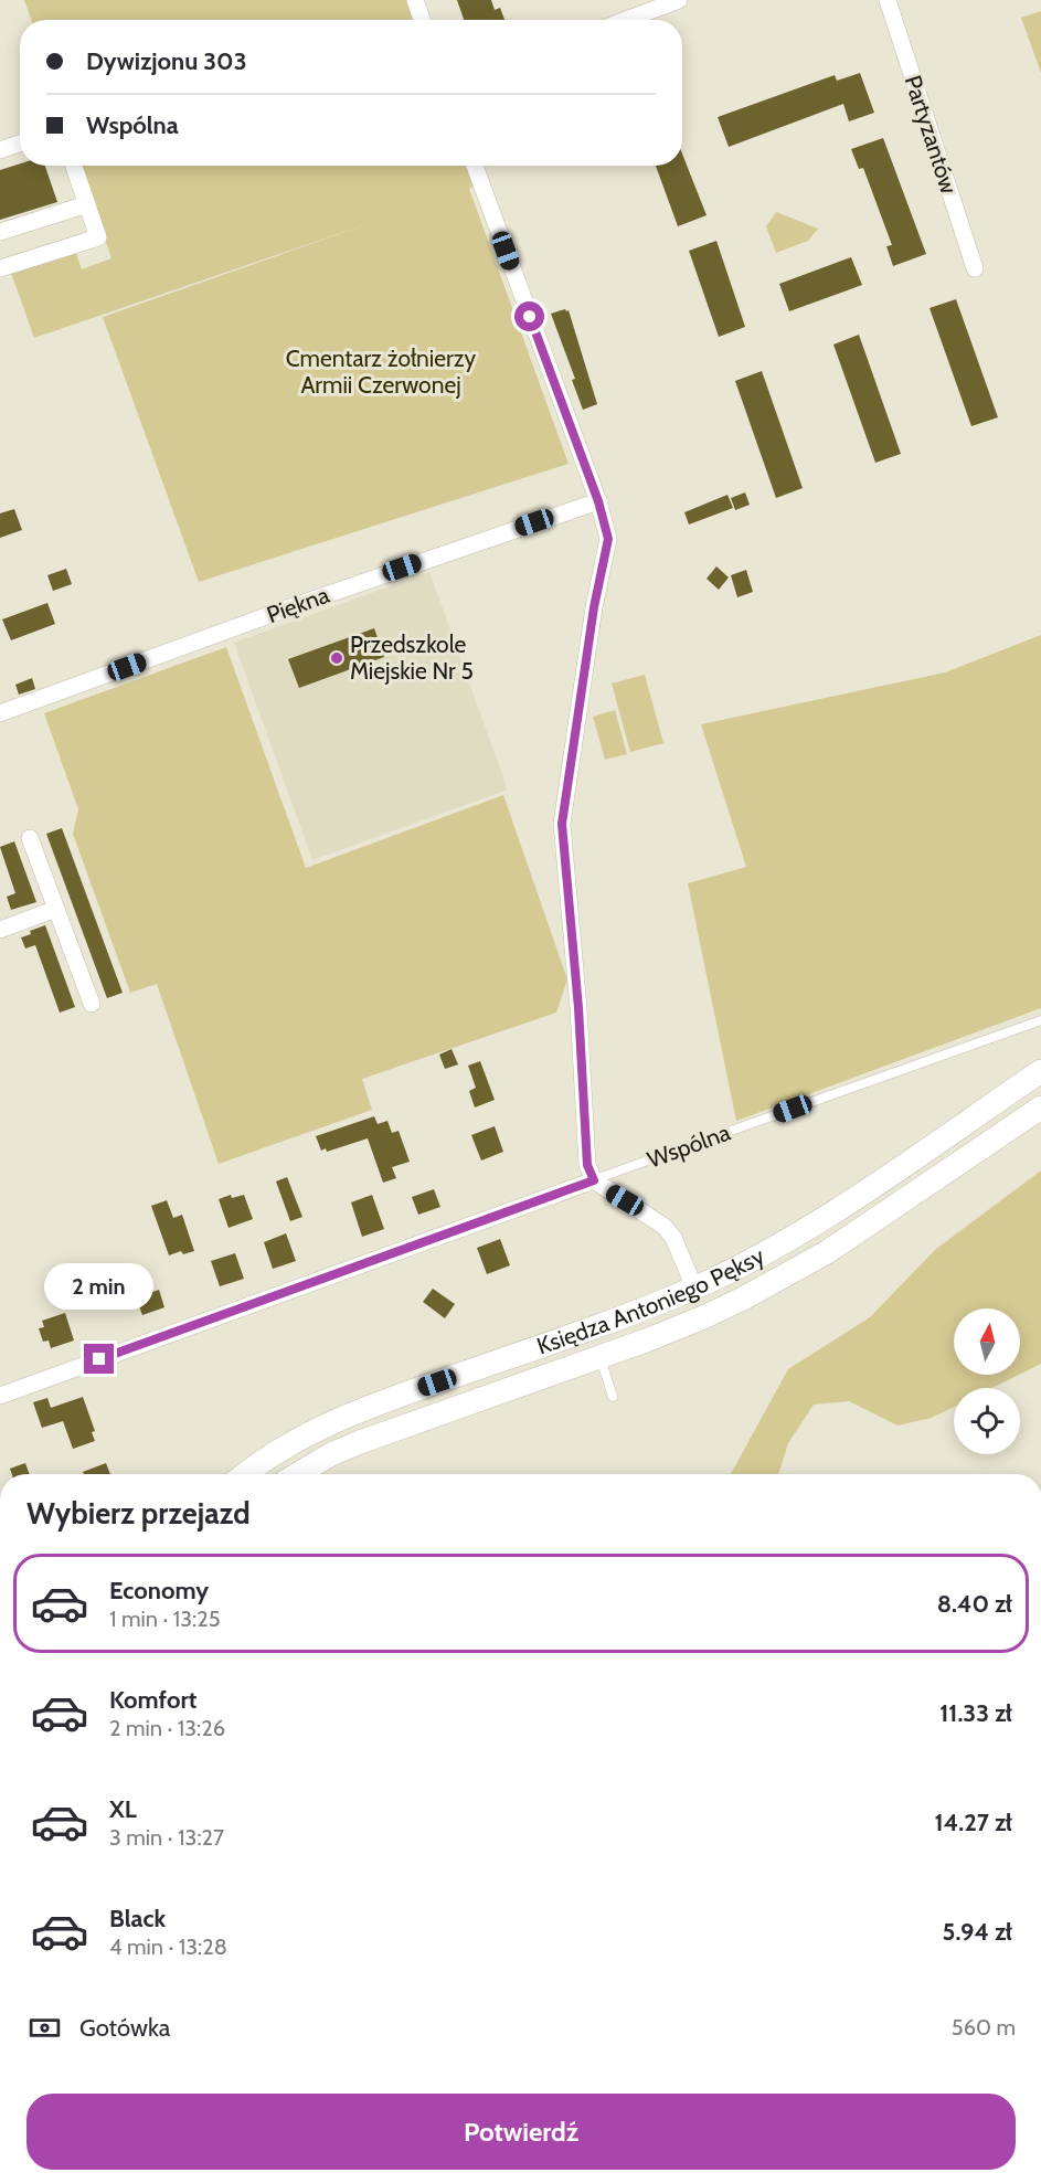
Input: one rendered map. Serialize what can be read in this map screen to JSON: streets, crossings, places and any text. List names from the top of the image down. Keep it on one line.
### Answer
{"streets":{"main road":["Księdza Antoniego Pęksy"],"street":["Partyzantów","Piękna","Wspólna"]},"parks":["Cmentarz żołnierzy Armii Czerwonej"],"places":["Przedszkole Miejskie Nr 5"],"north":"top","page":{"banner":["Dywizjonu 303","Wspólna"],"bubble":"2 min","heading":"Wybierz przejazd","list":[{"name":"Economy","note":"1 min · 13:25","value":"8.40 zł"},{"name":"Komfort","note":"2 min · 13:26","value":"11.33 zł"},{"name":"XL","note":"3 min · 13:27","value":"14.27 zł"},{"name":"Black","note":"4 min · 13:28","value":"5.94 zł"}],"pay":["Gotówka","560 m"],"buttons":"Potwierdź"}}
